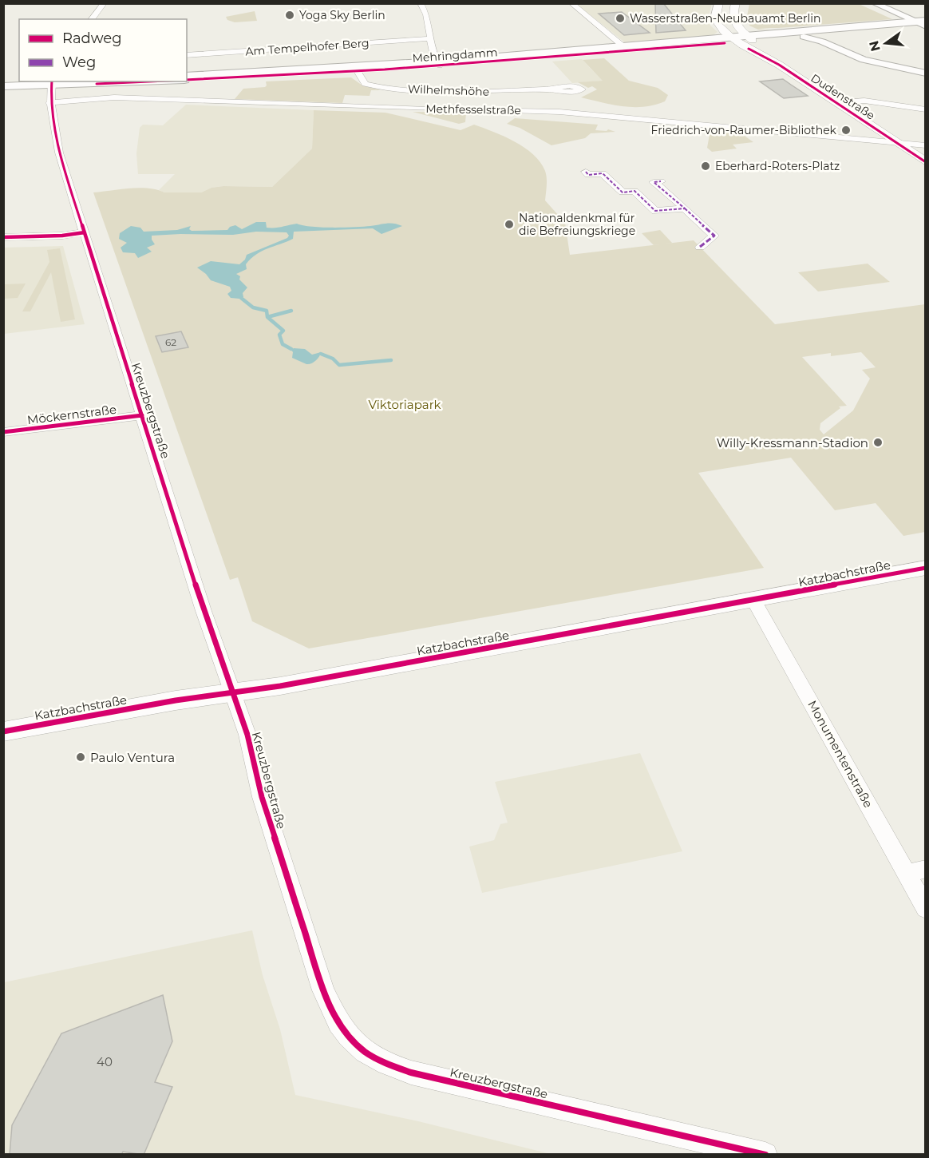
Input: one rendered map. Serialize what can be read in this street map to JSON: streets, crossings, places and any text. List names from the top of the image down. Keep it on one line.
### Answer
{"streets":{"main road":["Mehringdamm","Dudenstraße","Katzbachstraße"],"street":["Am Tempelhofer Berg","Wilhelmshöhe","Methfesselstraße","Kreuzbergstraße","Möckernstraße","Monumentenstraße"]},"crossings":[["Mehringdamm","Wilhelmshöhe"],["Mehringdamm","Dudenstraße"],["Mehringdamm","Kreuzbergstraße"],["Dudenstraße","Methfesselstraße"],["Methfesselstraße","Kreuzbergstraße"],["Kreuzbergstraße","Möckernstraße"],["Kreuzbergstraße","Katzbachstraße"],["Katzbachstraße","Monumentenstraße"]],"parks":["Viktoriapark"],"places":["Yoga Sky Berlin","Wasserstraßen-Neubauamt Berlin","Friedrich-von-Raumer-Bibliothek","Eberhard-Roters-Platz","Nationaldenkmal für die Befreiungskriege","Willy-Kressmann-Stadion","Paulo Ventura"],"house_numbers":["62","40"],"legend":["Radweg","Weg"],"north":"left"}
